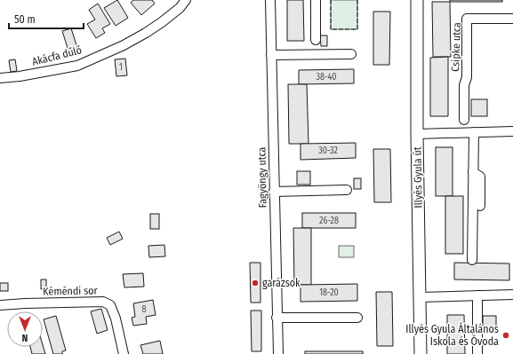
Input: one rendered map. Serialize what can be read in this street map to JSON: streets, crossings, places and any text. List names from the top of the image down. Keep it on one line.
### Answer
{"streets":{"street":["Csipke utca","Akácfa dűlő","Fagyöngy utca","Illyés Gyula út","Kéméndi sor"]},"places":["garázsok","Illyés Gyula Általános Iskola és Óvoda"],"house_numbers":["1","38-40","30-32","26-28","18-20","8"],"scale_bar":"50 m","north":"bottom"}
